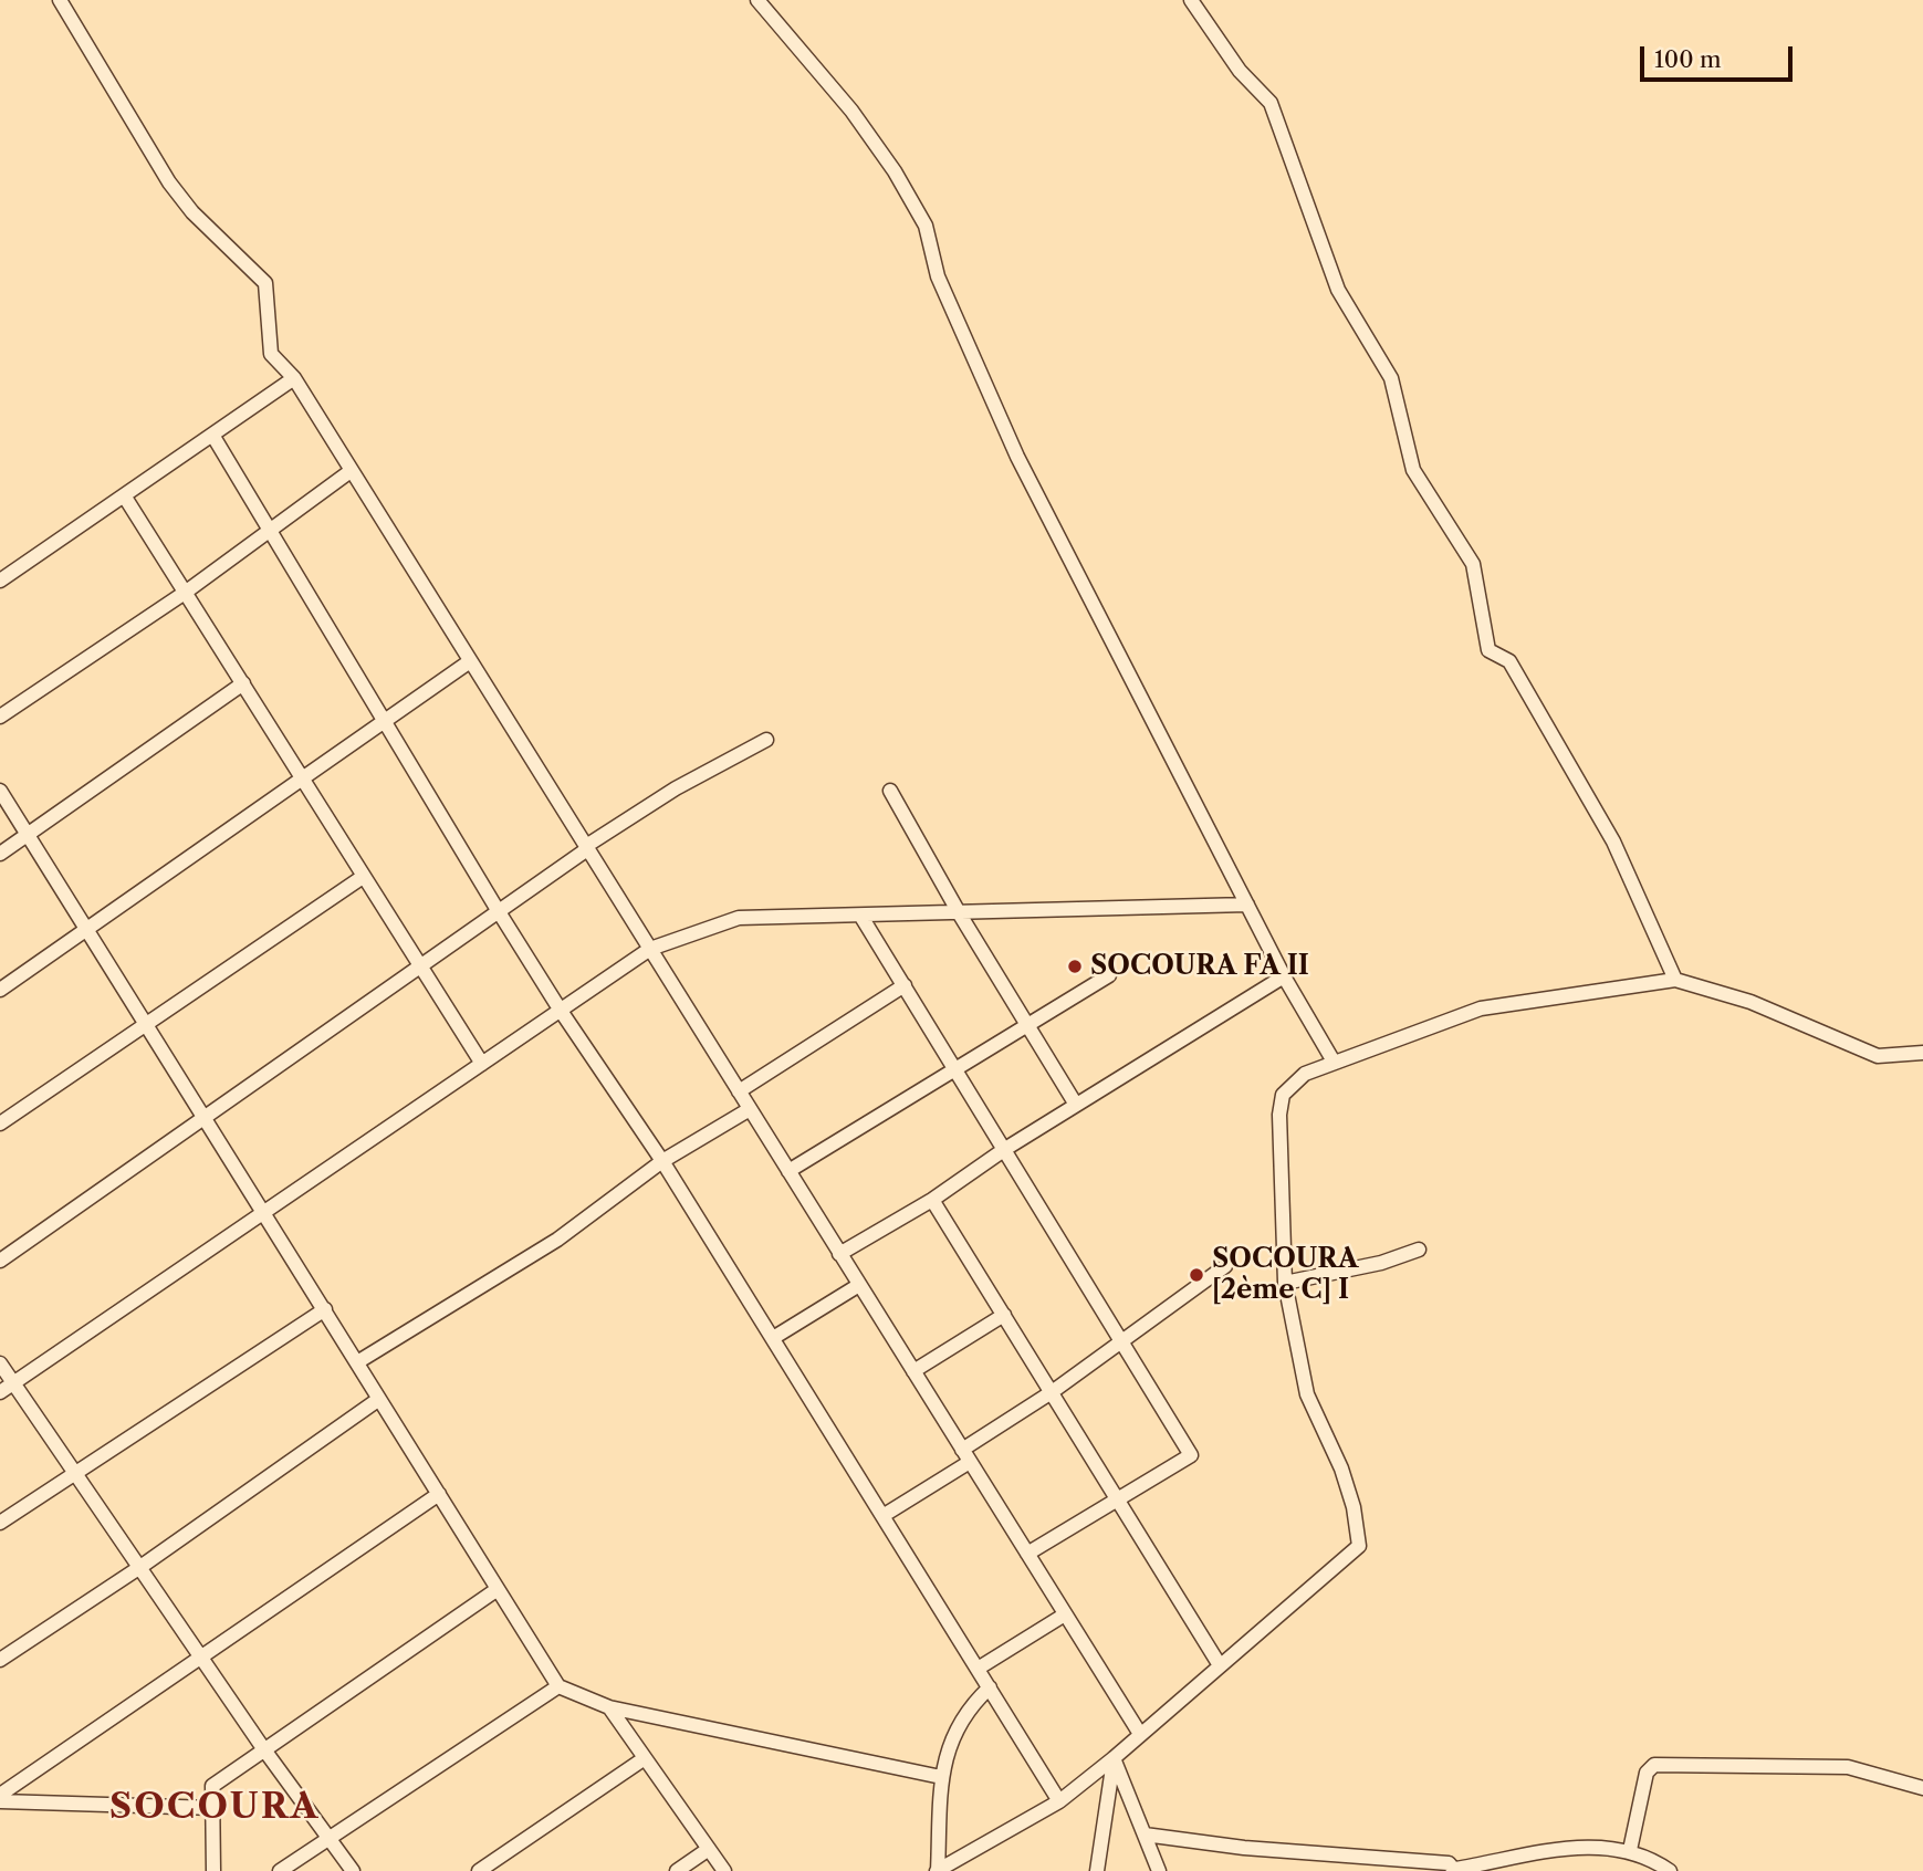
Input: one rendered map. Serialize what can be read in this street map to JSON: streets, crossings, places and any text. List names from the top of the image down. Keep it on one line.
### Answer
{"districts":["SOCOURA"],"places":["SOCOURA FA II","SOCOURA [2ème C] I"],"scale_bar":"100 m"}
